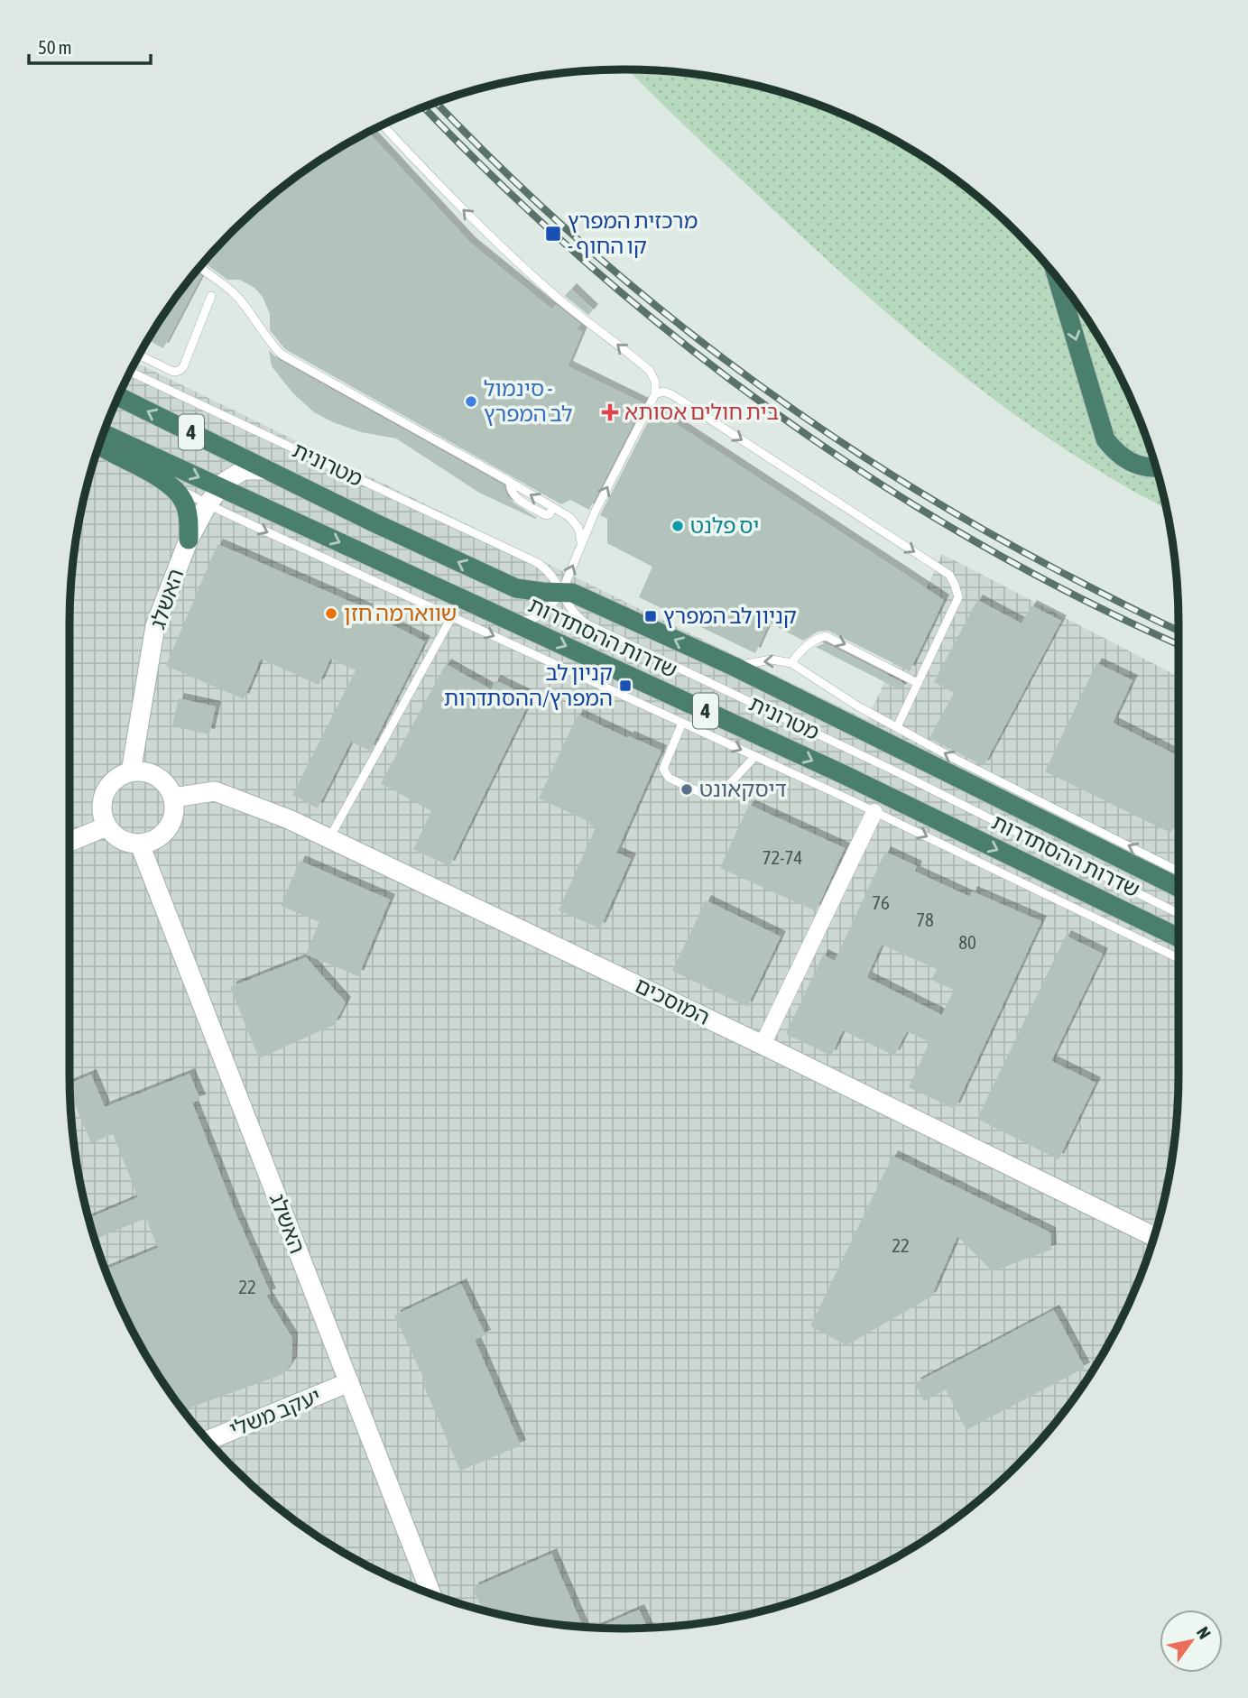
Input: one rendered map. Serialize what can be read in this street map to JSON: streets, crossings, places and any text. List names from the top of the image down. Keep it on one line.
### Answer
{"streets":{"highway":["4","שדרות ההסתדרות"],"street":["האשלג","המוסכים","יעקב משלי"],"lane":["מטרונית"]},"crossings":[["מטרונית","שדרות ההסתדרות"],["האשלג","שדרות ההסתדרות"],["האשלג","המוסכים"],["האשלג","יעקב משלי"]],"places":{"transit":["מרכזית המפרץ - קו החוף","קניון לב המפרץ","קניון לב המפרץ/ההסתדרות"],"other":["סינמול - לב המפרץ","יס פלנט","שווארמה חזן","דיסקאונט"],"health":["בית חולים אסותא"]},"house_numbers":["72-74","76","78","80","22","22"],"scale_bar":"50 m","north":"top right"}
